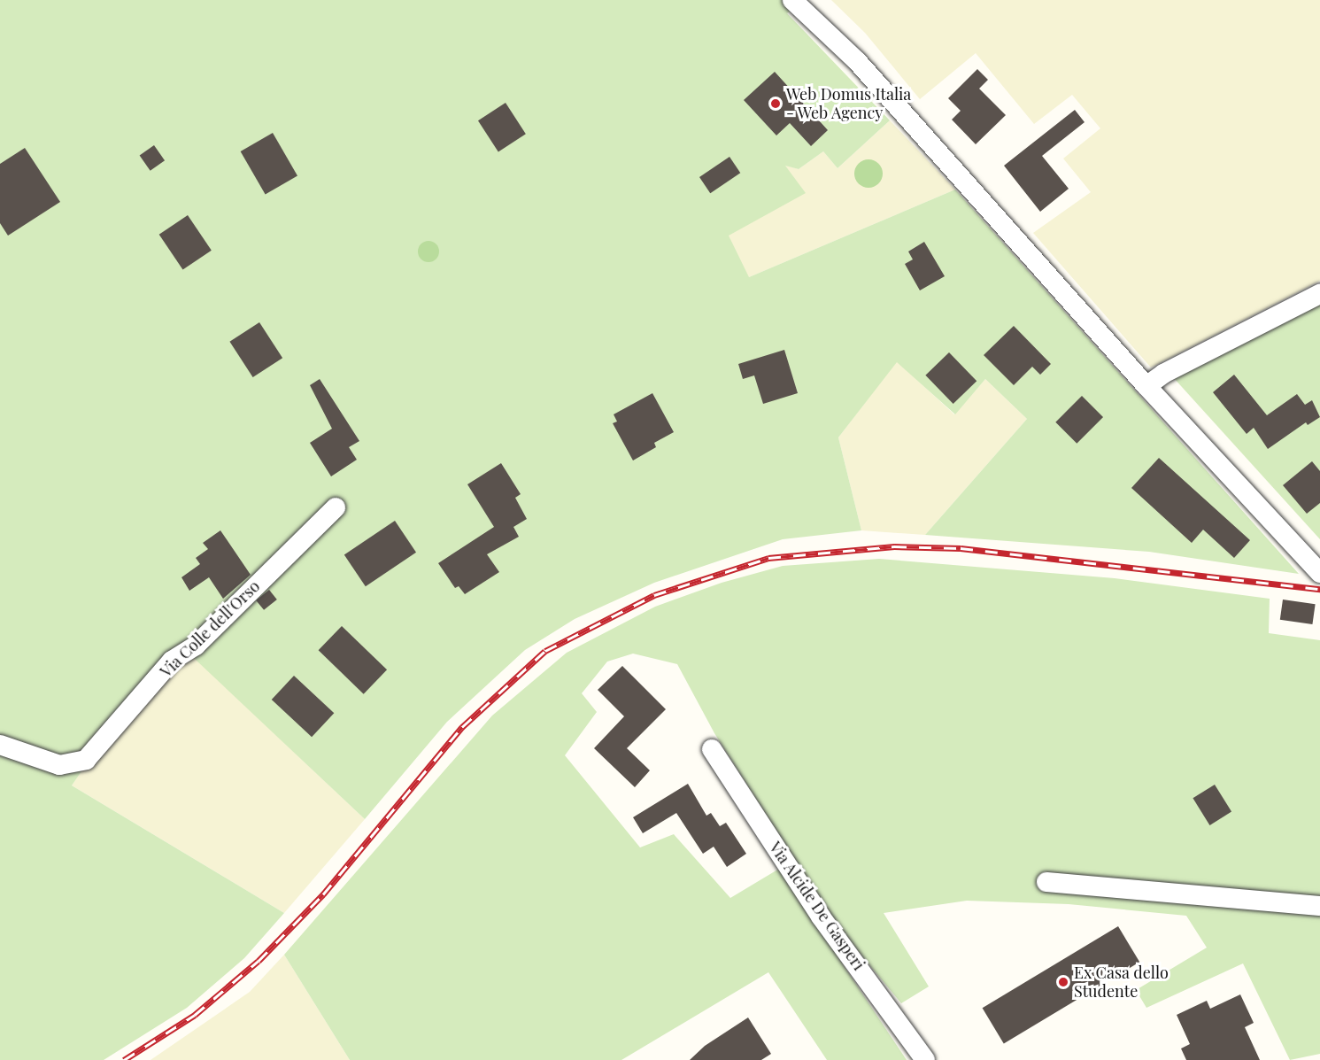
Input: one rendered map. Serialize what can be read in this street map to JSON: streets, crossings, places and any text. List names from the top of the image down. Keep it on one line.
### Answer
{"streets":{"street":["Via Colle dell'Orso","Via Alcide De Gasperi"]},"places":["Web Domus Italia - Web Agency","Ex Casa dello Studente"]}
